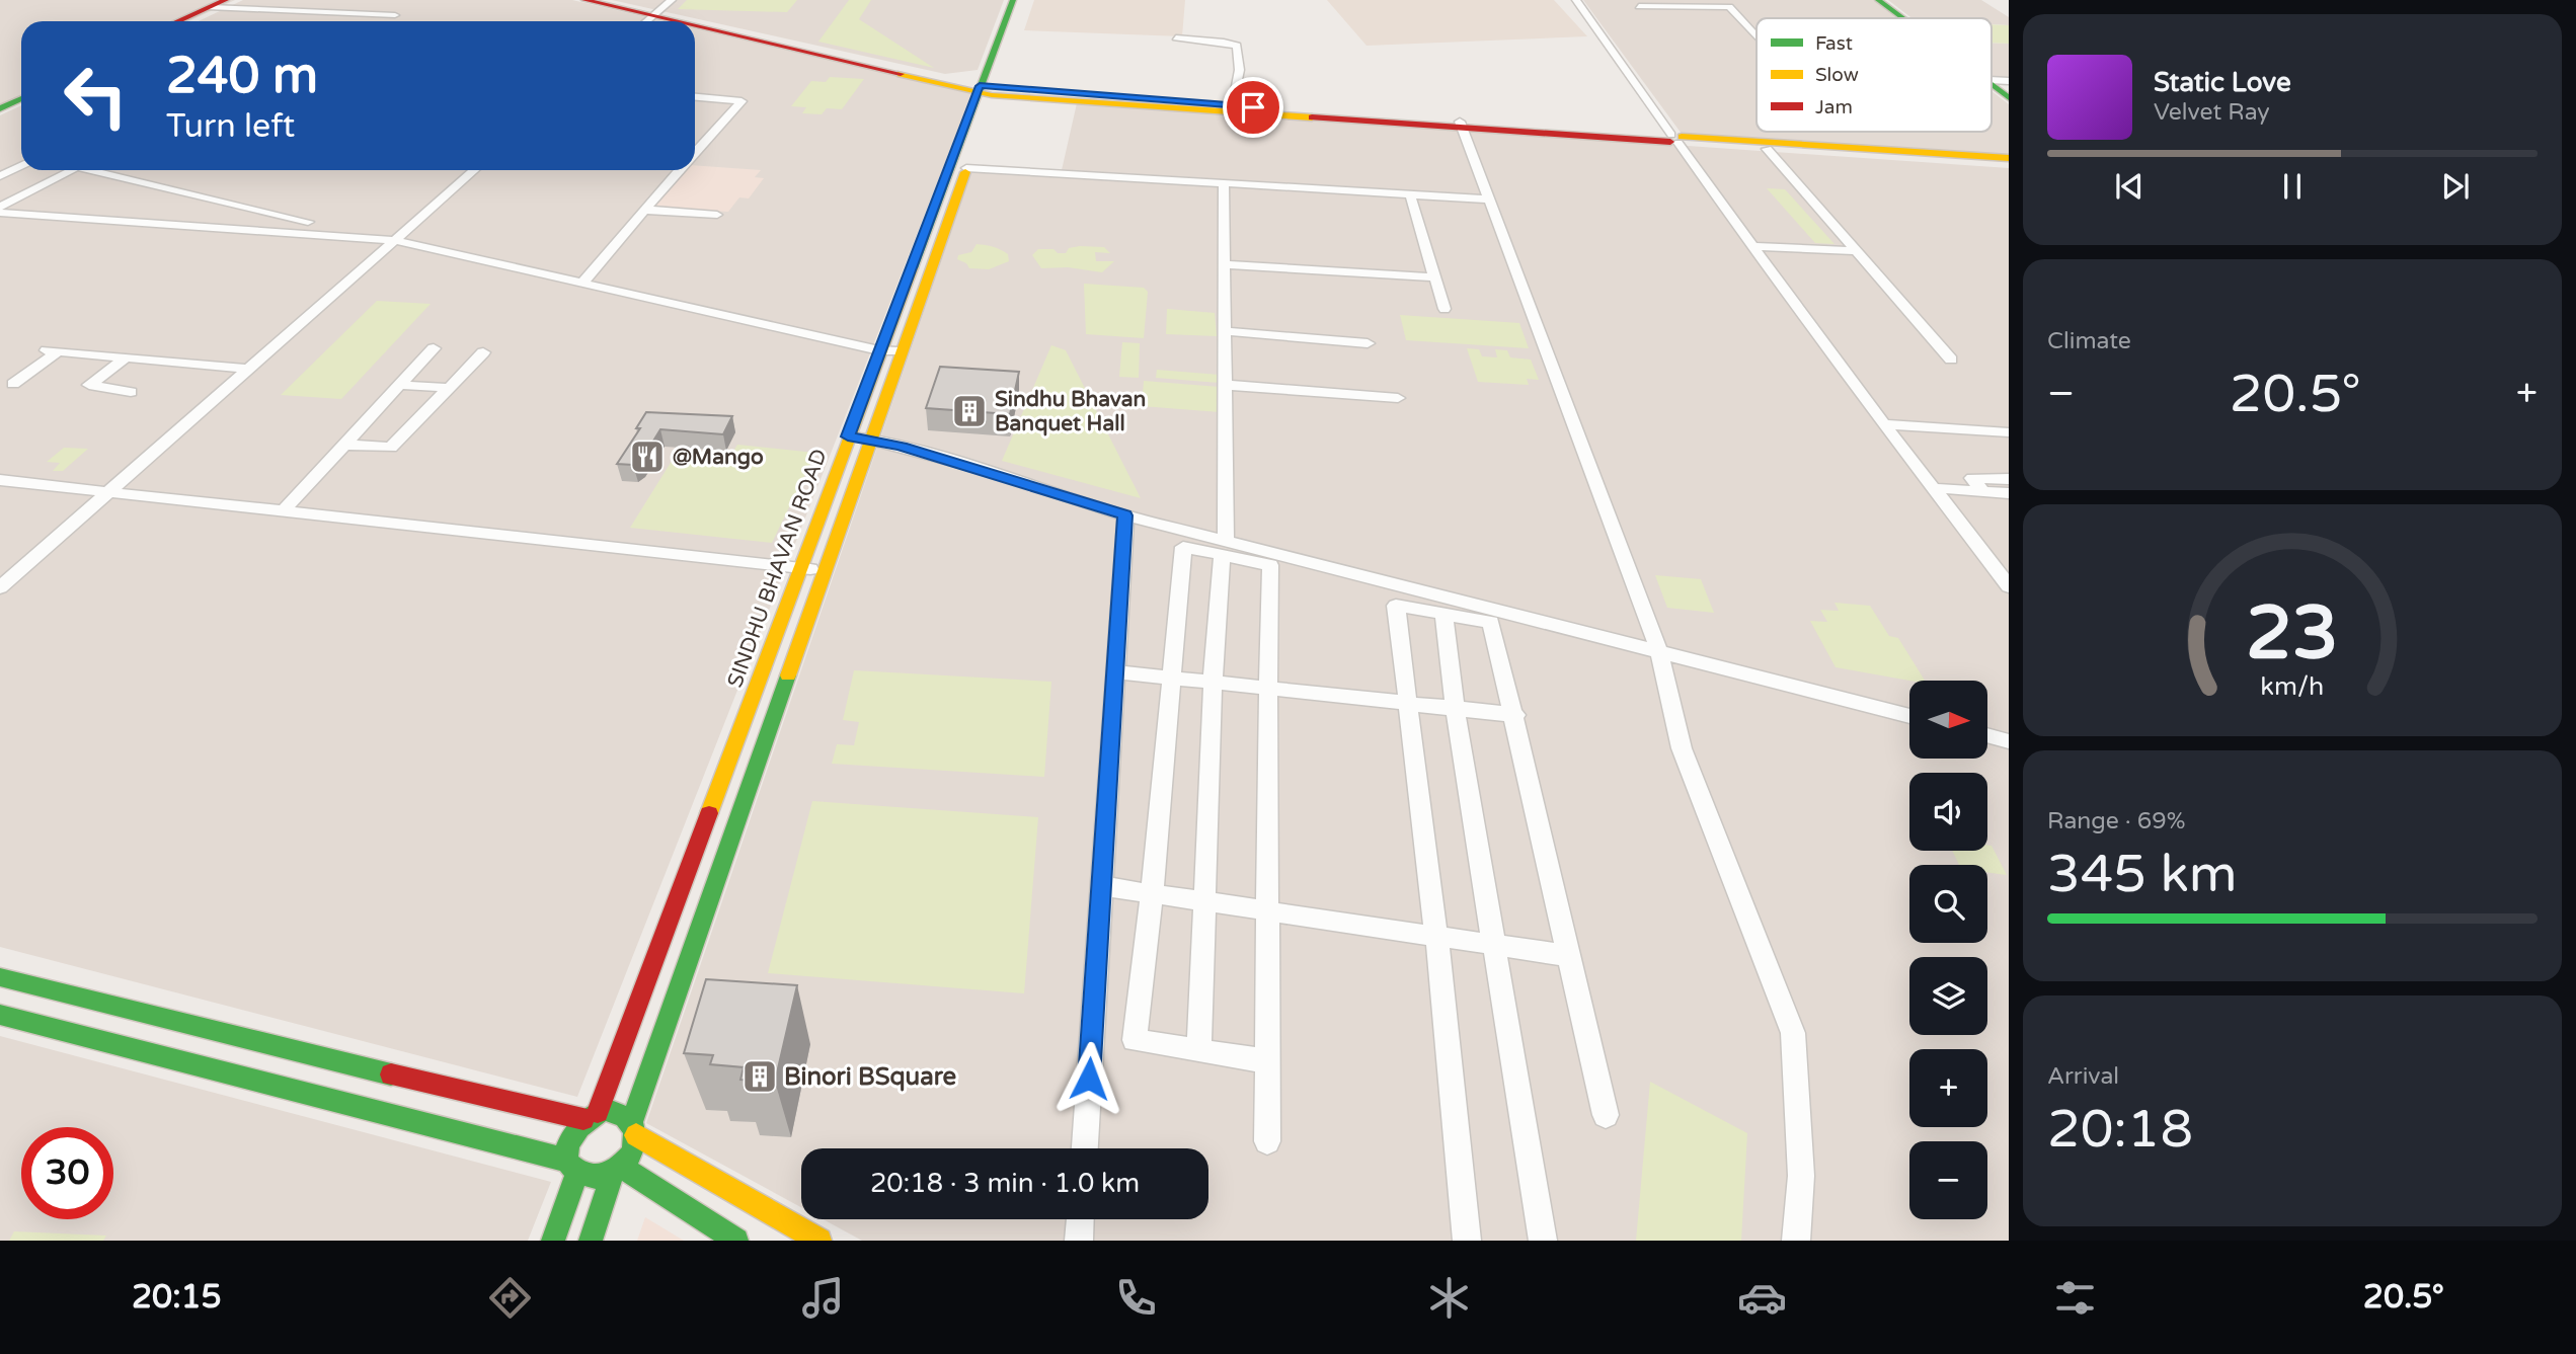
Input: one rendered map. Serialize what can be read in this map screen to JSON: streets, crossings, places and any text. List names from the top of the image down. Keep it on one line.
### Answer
{"streets":{"main road":["SINDHU BHAVAN ROAD"]},"places":{"building":["Sindhu Bhavan Banquet Hall","Binori BSquare"],"restaurant":["@Mango"]},"legend":["Fast","Slow","Jam"],"north":"right","page":{"turn":["240 m","Turn left"],"song":["Static Love","Velvet Ray"],"tile":["Climate",["Range · 69%","345 km"],["Arrival","20:18"]],"heat":["−","20.5°","+"],"map_buttons":["+","−"],"limit":"30","trip":"20:18 · 3 min · 1.0 km","tabs":["20:15","20.5°"],"gauge":["23","km/h"]}}
